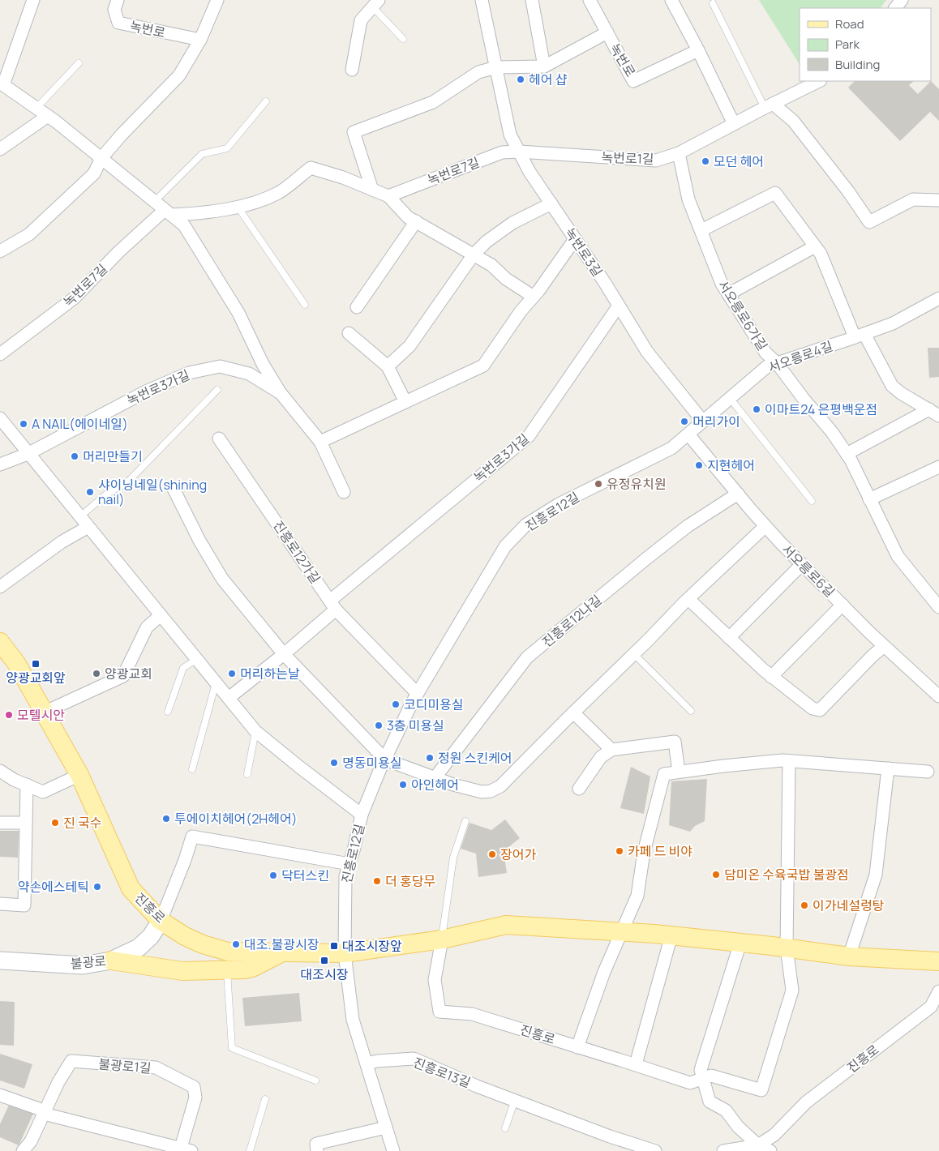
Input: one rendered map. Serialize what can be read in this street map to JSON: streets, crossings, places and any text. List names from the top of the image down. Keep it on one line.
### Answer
{"streets":{"main road":["진흥로","불광로"],"street":["녹번로","녹번로1길","녹번로7길","녹번로3길","서오릉로6가길","서오릉로4길","녹번로3가길","진흥로12길","진흥로12가길","서오릉로6길","진흥로12나길","불광로1길","진흥로13길"]},"crossings":[["녹번로1길","녹번로7길"],["녹번로1길","녹번로3길"],["녹번로1길","서오릉로6가길"],["녹번로7길","녹번로3길"],["녹번로3길","서오릉로4길"],["녹번로3길","녹번로3가길"],["서오릉로6가길","서오릉로4길"],["서오릉로4길","진흥로12길"],["서오릉로4길","서오릉로6길"],["녹번로3가길","진흥로12가길"],["진흥로12길","서오릉로6길"],["진흥로12길","진흥로"],["서오릉로6길","진흥로12나길"],["진흥로","불광로"]],"places":{"other":["헤어 샵","모던 헤어","이마트24 은평백운점","머리가이","A NAIL(에이네일)","머리만들기","지현헤어","유정유치원","샤이닝네일(shining nail)","양광교회","머리하는날","코디미용실","모텔시안","3층 미용실","정원 스킨케어","명동미용실","아인헤어","투에이치헤어(2H헤어)","진 국수","카페 드 비야","장어가","담미온 수육국밥 불광점","닥터스킨","더 홍당무","약손에스테틱","이가네설렁탕","대조.불광시장"],"transit":["양광교회앞","대조시장앞","대조시장"]},"legend":["Road","Park","Building"]}
